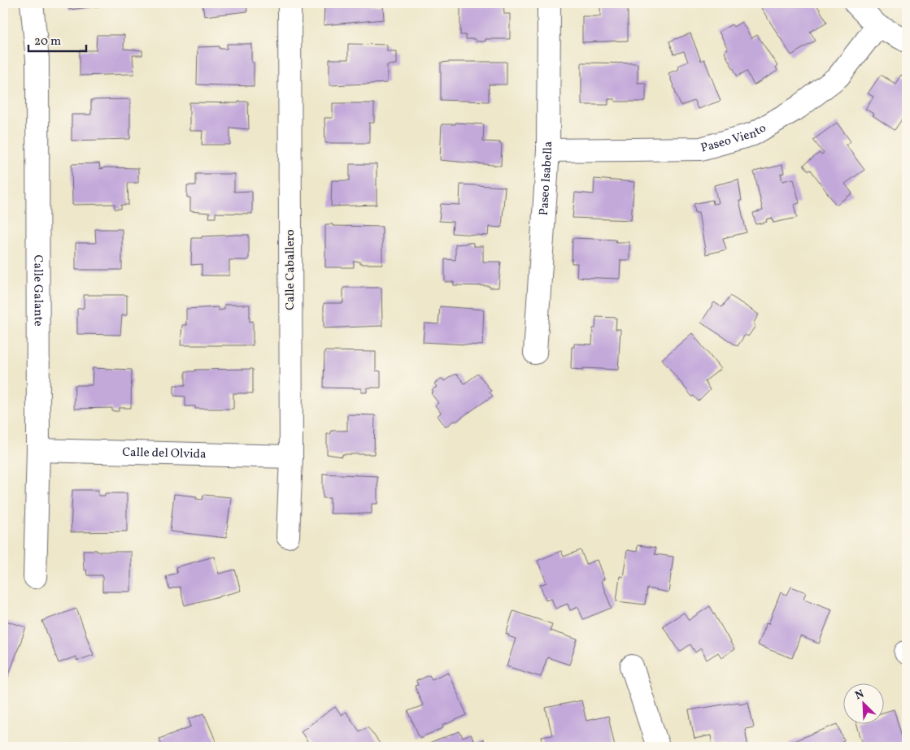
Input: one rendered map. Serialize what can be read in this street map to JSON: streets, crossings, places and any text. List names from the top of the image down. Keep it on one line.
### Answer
{"streets":{"street":["Paseo Viento","Paseo Isabella","Calle Caballero","Calle Galante","Calle del Olvida"]},"crossings":[["Paseo Viento","Paseo Isabella"],["Calle Caballero","Calle del Olvida"],["Calle Galante","Calle del Olvida"]],"scale_bar":"20 m","north":"top left"}
